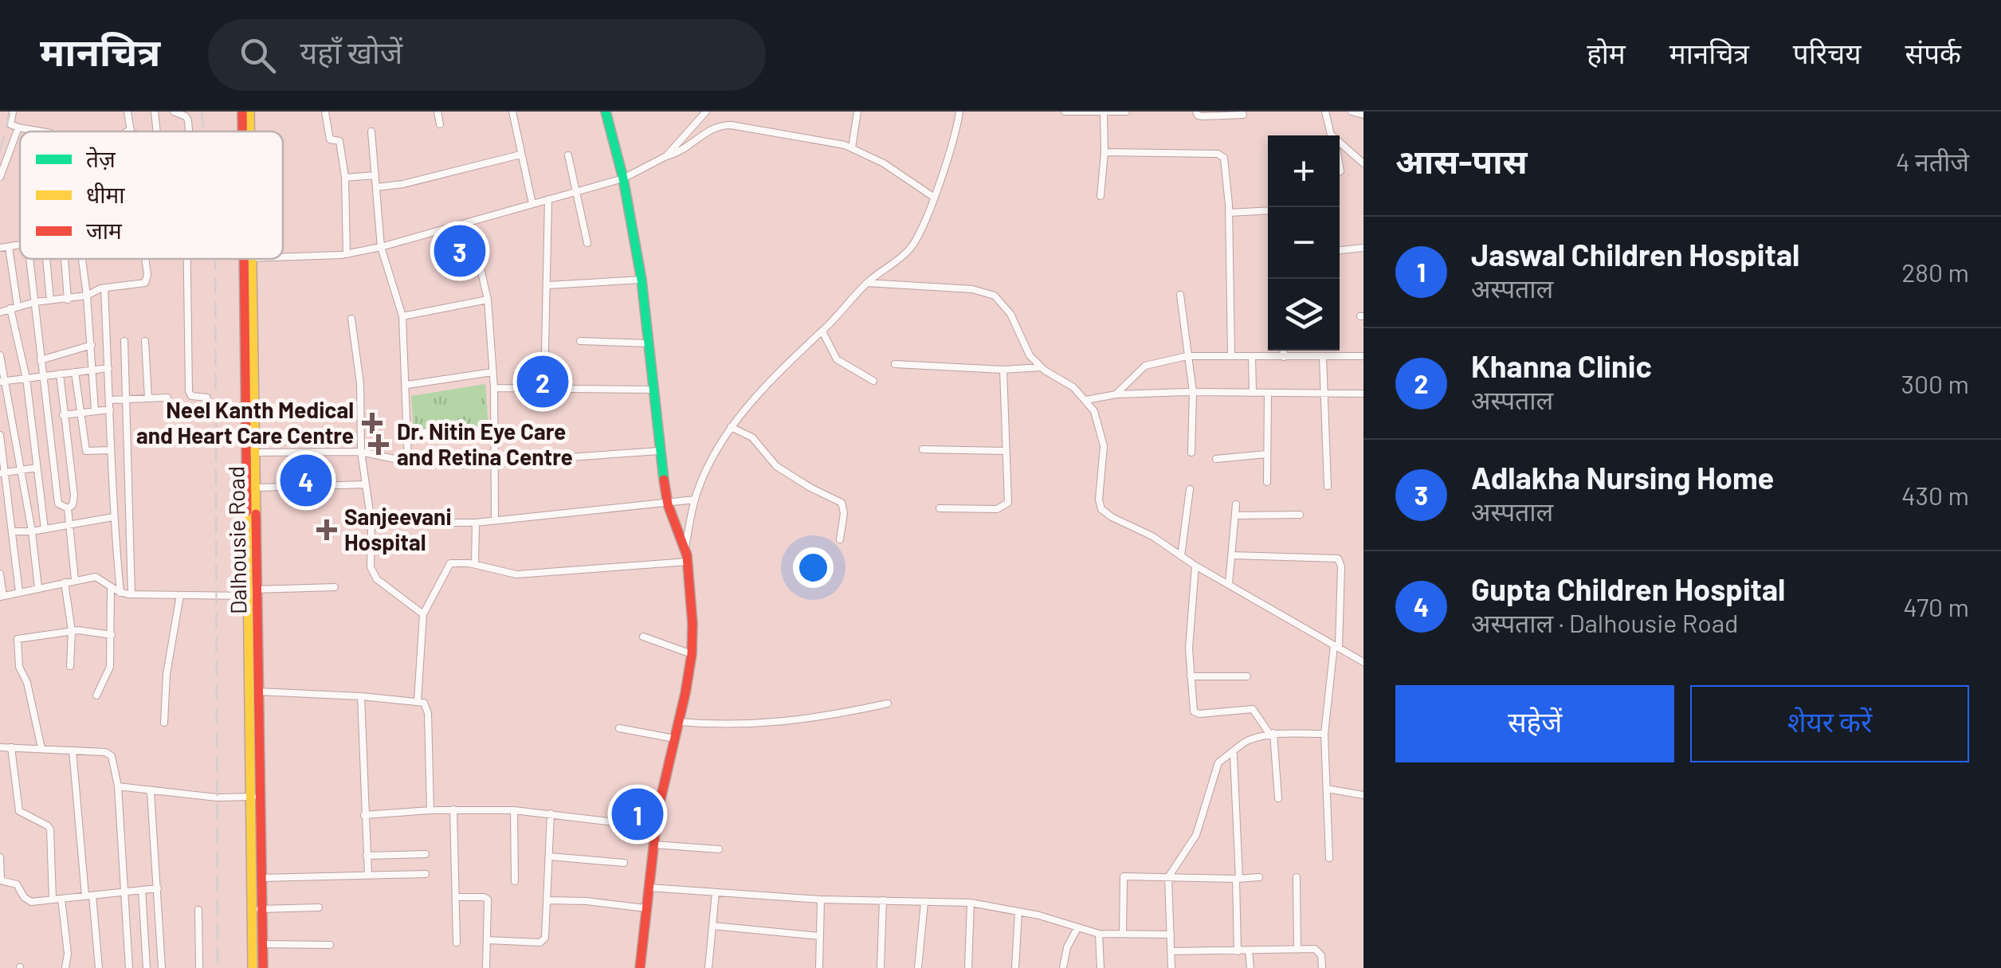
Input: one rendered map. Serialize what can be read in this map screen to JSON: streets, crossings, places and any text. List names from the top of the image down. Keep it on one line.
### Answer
{"streets":{"street":["Dalhousie Road"]},"places":{"health":["Neel Kanth Medical and Heart Care Centre","Dr. Nitin Eye Care and Retina Centre","Sanjeevani Hospital"]},"legend":["तेज़","धीमा","जाम"],"page":{"header":"मानचित्र","search":"यहाँ खोजें","nav":["होम","मानचित्र","परिचय","संपर्क"],"heading":["आस-पास","4 नतीजे"],"map_buttons":["+","−"],"list":[{"mark":"1","name":"Jaswal Children Hospital","note":"अस्पताल","value":"280 m"},{"mark":"2","name":"Khanna Clinic","note":"अस्पताल","value":"300 m"},{"mark":"3","name":"Adlakha Nursing Home","note":"अस्पताल","value":"430 m"},{"mark":"4","name":"Gupta Children Hospital","note":"अस्पताल · Dalhousie Road","value":"470 m"}],"pins":["3","2","4","1"],"buttons":["सहेजें","शेयर करें"]}}
